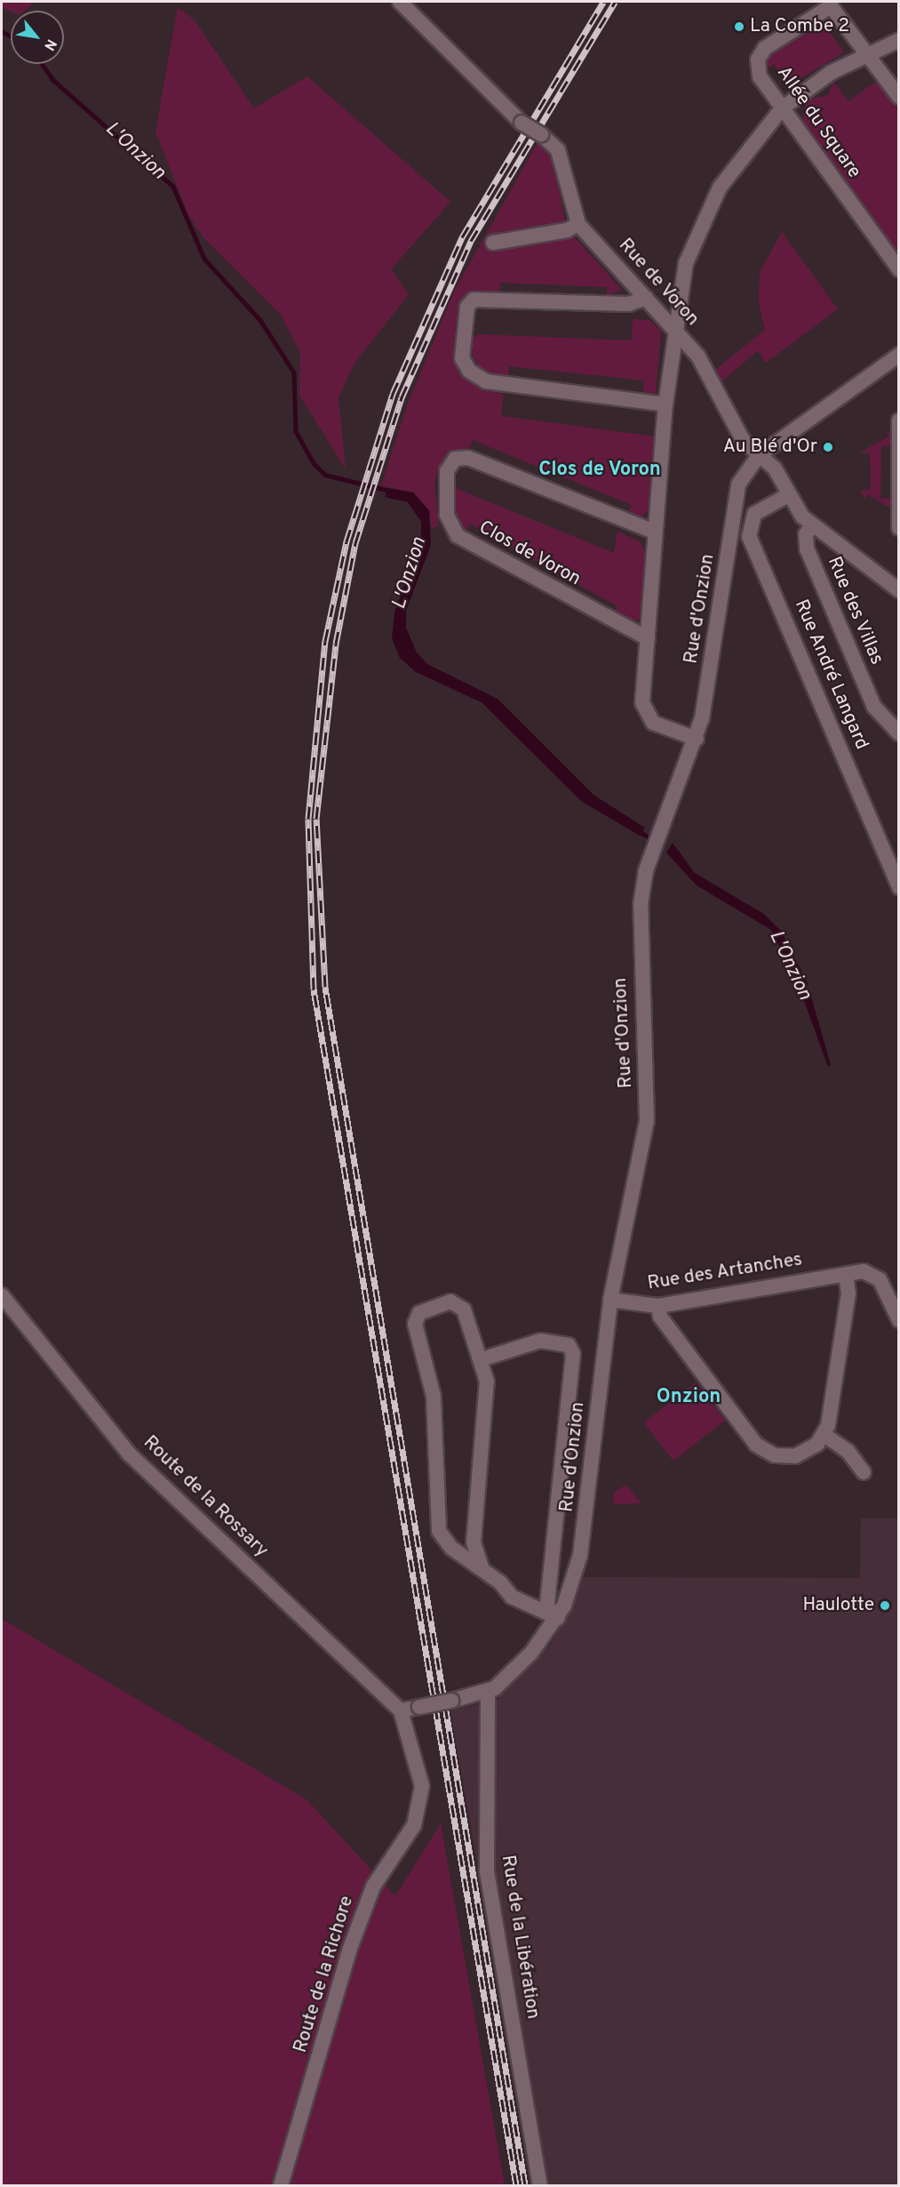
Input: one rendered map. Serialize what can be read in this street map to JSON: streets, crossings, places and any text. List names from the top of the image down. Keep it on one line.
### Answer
{"streets":{"street":["Allée du Square","Rue de Voron","Clos de Voron","Rue d'Onzion","Rue des Villas","Rue André Langard","Rue des Artanches","Route de la Rossary","Rue de la Libération","Route de la Richore"]},"crossings":[["Rue de Voron","Rue d'Onzion"],["Rue de Voron","Rue des Villas"],["Rue de Voron","Rue André Langard"],["Rue d'Onzion","Rue des Artanches"],["Rue d'Onzion","Route de la Rossary"],["Rue d'Onzion","Rue de la Libération"],["Rue d'Onzion","Route de la Richore"],["Route de la Rossary","Route de la Richore"]],"districts":["Clos de Voron","Onzion"],"water":["L'Onzion"],"places":["La Combe 2","Au Blé d'Or","Haulotte"],"north":"bottom right"}
